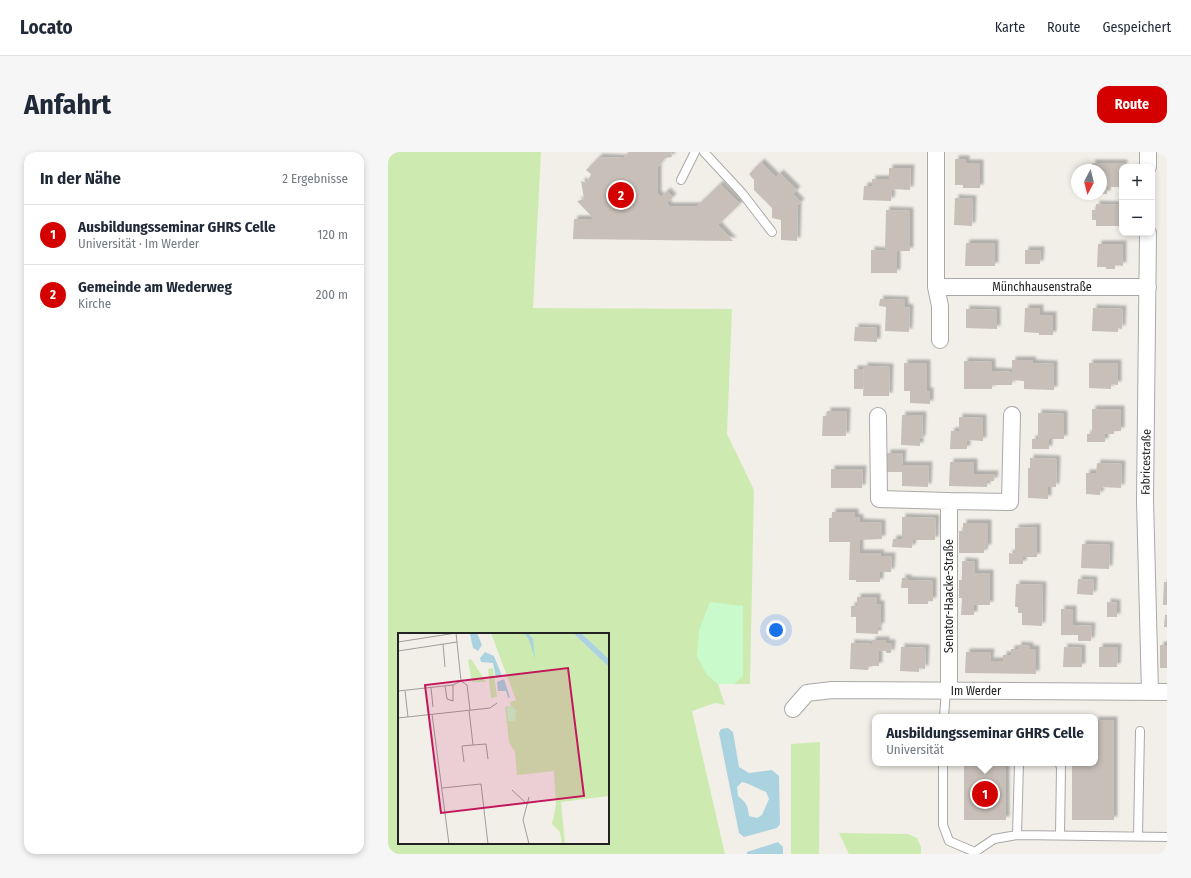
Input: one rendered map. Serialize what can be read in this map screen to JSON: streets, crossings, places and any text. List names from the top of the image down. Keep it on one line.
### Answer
{"streets":{"street":["Münchhausenstraße","Fabricestraße","Senator-Haacke-Straße","Im Werder"]},"crossings":[["Münchhausenstraße","Fabricestraße"],["Fabricestraße","Im Werder"],["Senator-Haacke-Straße","Im Werder"]],"north":"bottom","page":{"header":"Locato","nav":["Karte","Route","Gespeichert"],"buttons":"Route","title":"Anfahrt","heading":["In der Nähe","2 Ergebnisse"],"map_buttons":["+","−"],"pins":["2","1"],"list":[{"mark":"1","name":"Ausbildungsseminar GHRS Celle","note":"Universität · Im Werder","value":"120 m"},{"mark":"2","name":"Gemeinde am Wederweg","note":"Kirche","value":"200 m"}],"popup":["Ausbildungsseminar GHRS Celle","Universität"]}}
